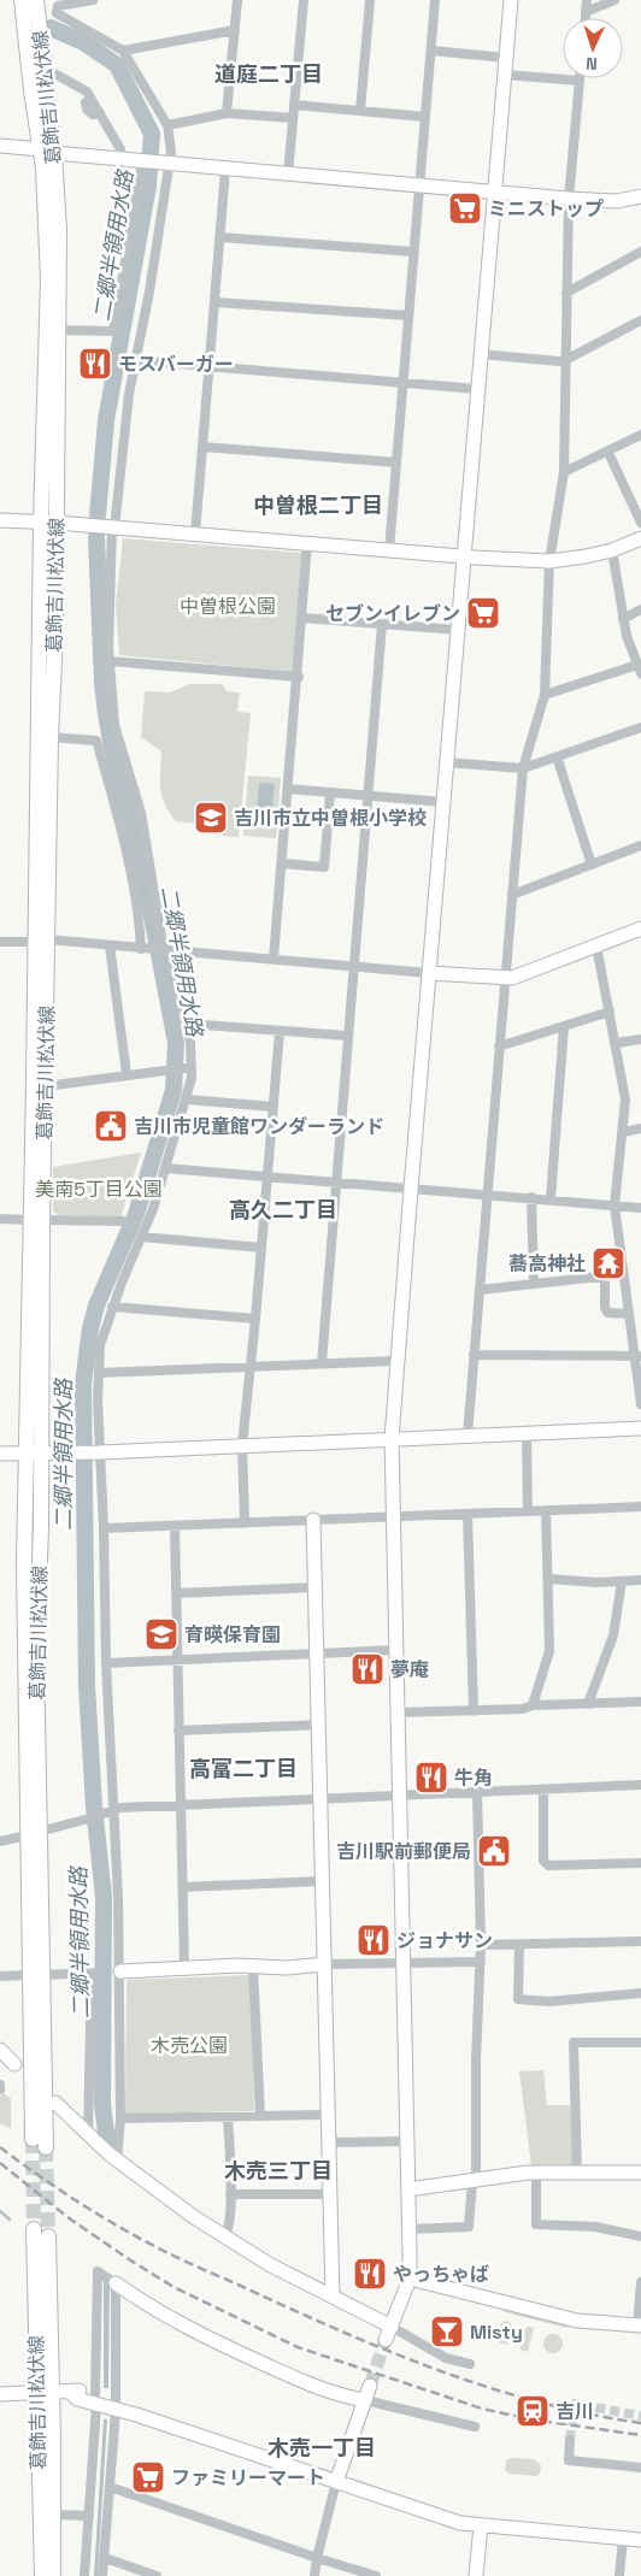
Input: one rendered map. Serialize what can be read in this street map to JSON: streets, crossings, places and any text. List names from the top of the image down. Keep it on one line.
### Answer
{"streets":{"main road":["葛飾吉川松伏線"]},"districts":["道庭二丁目","中曽根二丁目","高久二丁目","高富二丁目","木売三丁目","木売一丁目"],"water":["二郷半領用水路"],"parks":["中曽根公園","美南5丁目公園","木売公園"],"places":{"supermarket":["ミニストップ","セブンイレブン","ファミリーマート"],"restaurant":["モスバーガー","夢庵","牛角","ジョナサン","やっちゃば"],"school or university":["吉川市立中曽根小学校","育暎保育園"],"public building":["吉川市児童館ワンダーランド","吉川駅前郵便局"],"temple":["蕎高神社"],"bar":["Misty"],"station":["吉川"]},"north":"bottom"}
